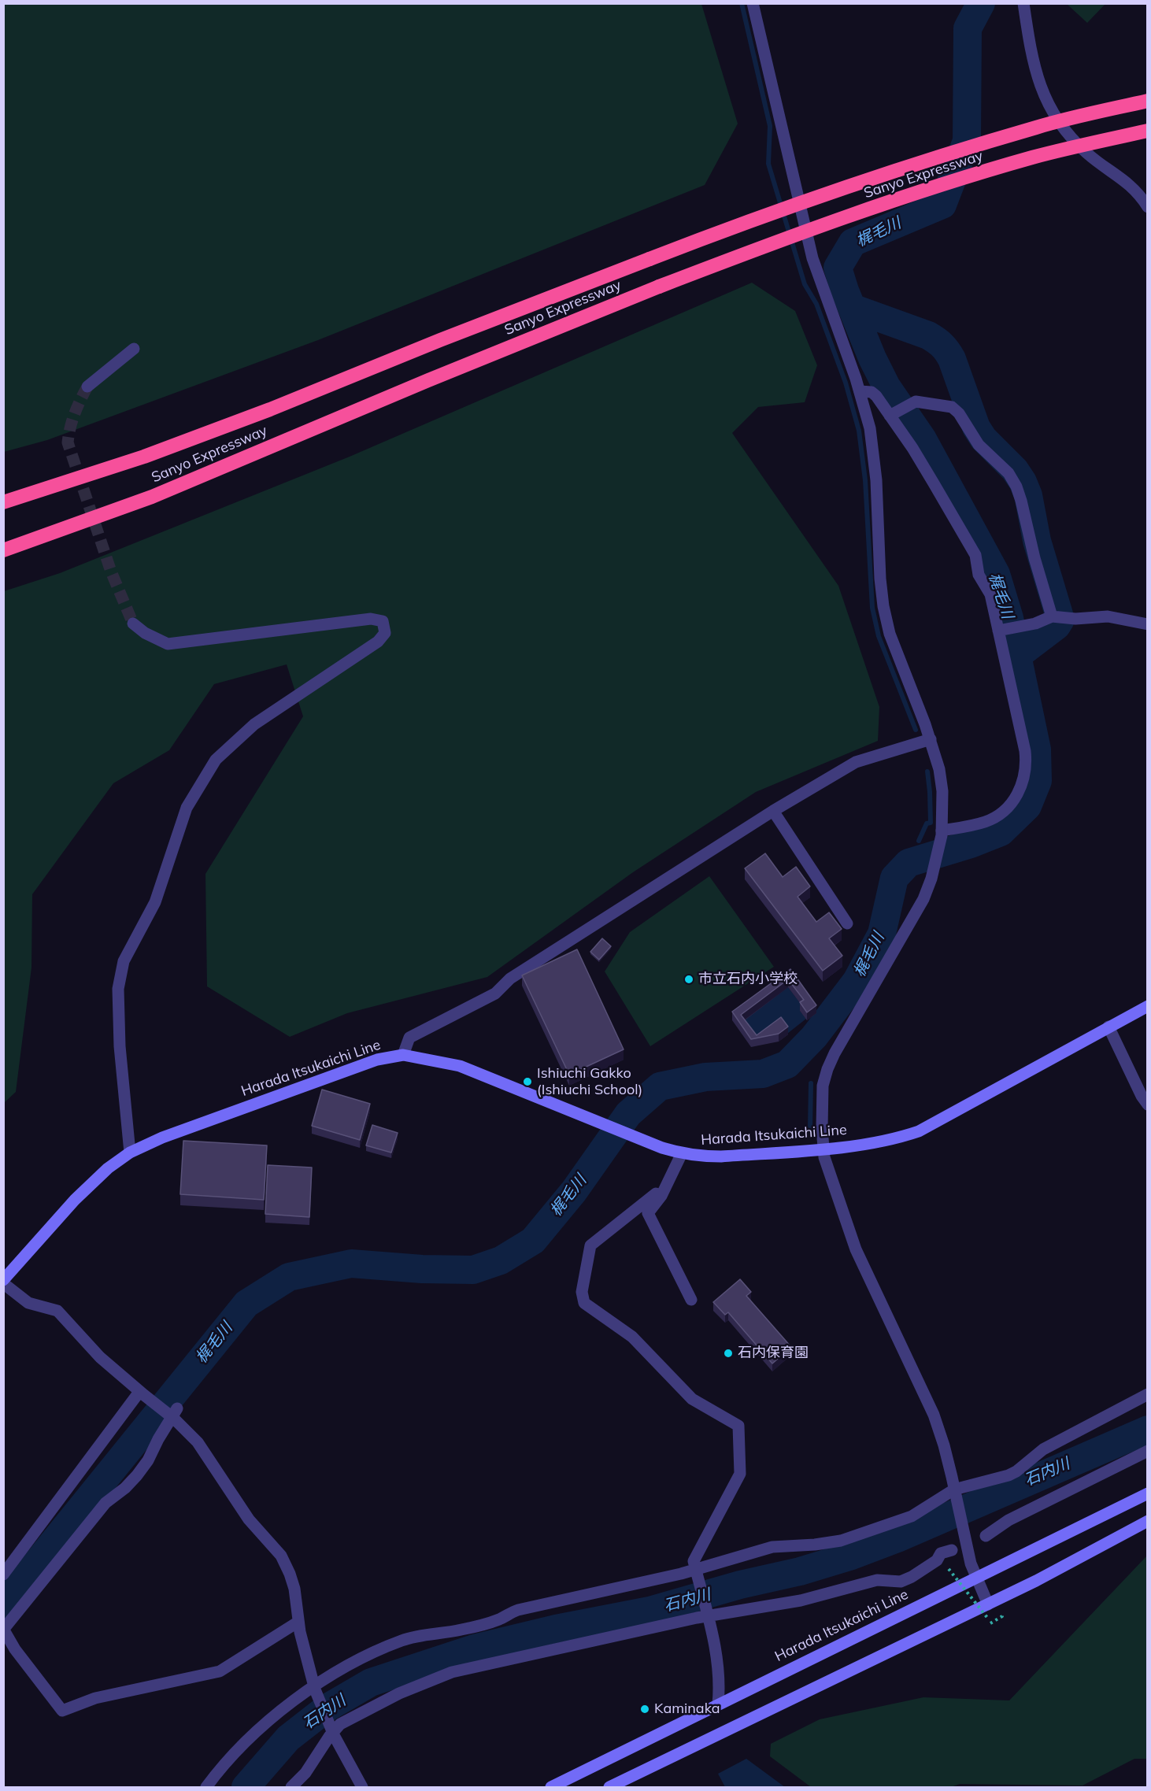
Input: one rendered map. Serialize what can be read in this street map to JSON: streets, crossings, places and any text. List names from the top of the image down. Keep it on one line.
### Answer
{"streets":{"highway":["Sanyo Expressway"],"main road":["Harada Itsukaichi Line"]},"water":["梶毛川","石内川"],"places":["市立石内小学校","Ishiuchi Gakko (Ishiuchi School)","石内保育園","Kaminaka"]}
